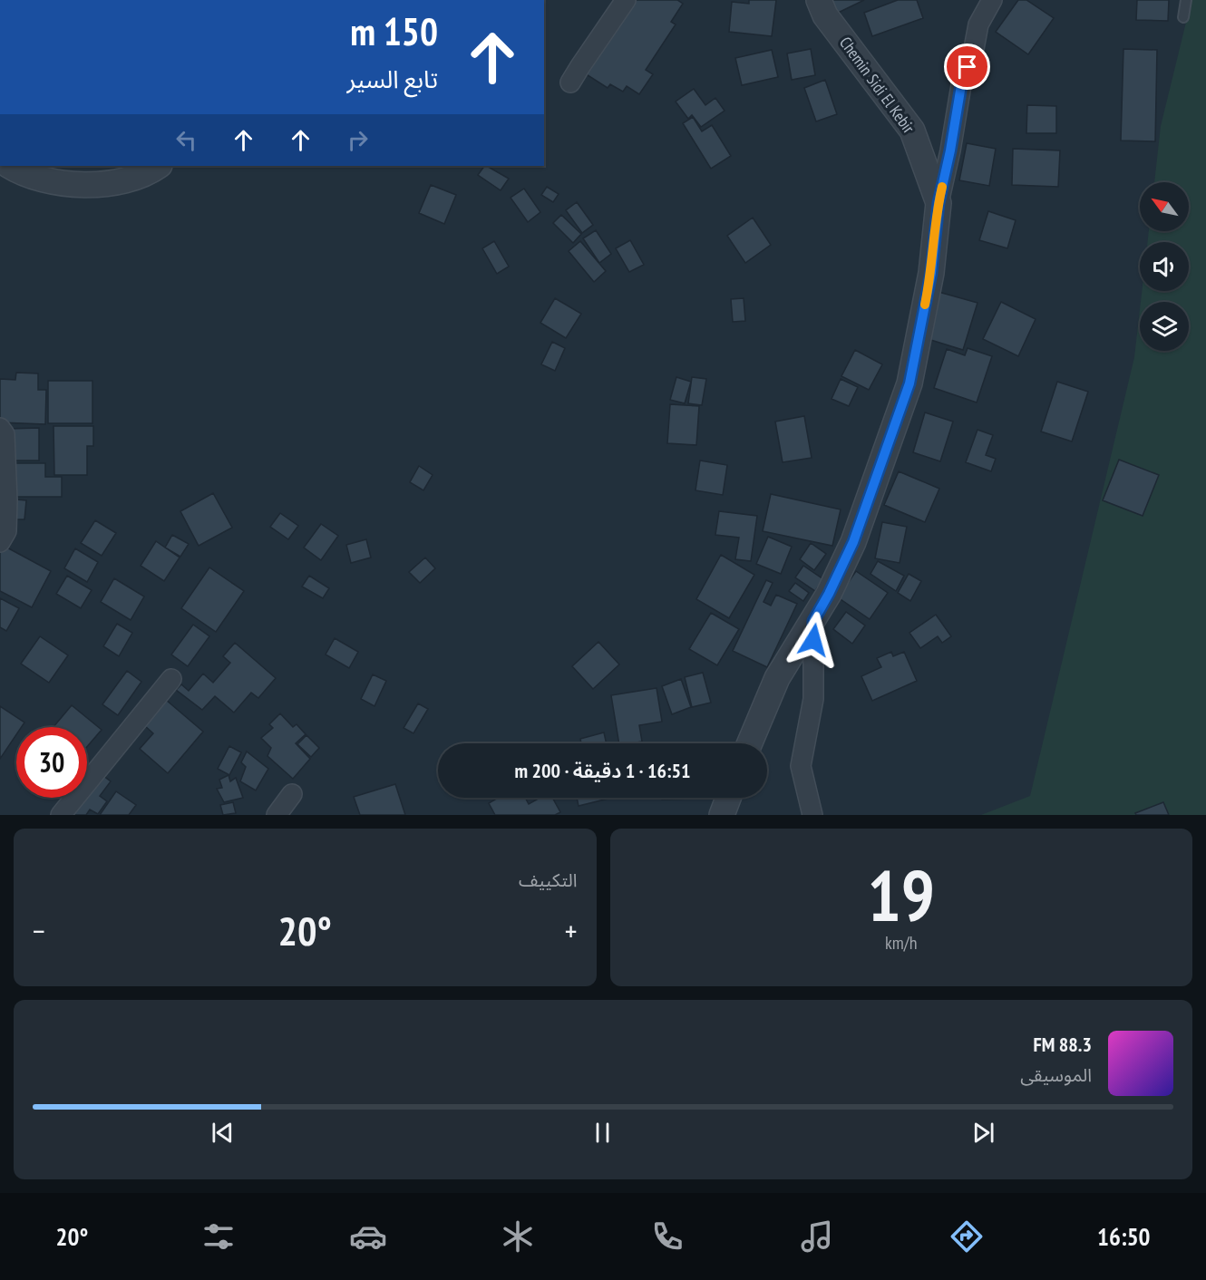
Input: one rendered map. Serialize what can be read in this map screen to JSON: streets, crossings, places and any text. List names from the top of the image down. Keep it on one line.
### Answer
{"streets":{"street":["Chemin Sidi El Kebir"]},"north":"top left","page":{"turn":["150 m","تابع السير"],"limit":"30","trip":"16:51 · 1 دقيقة · 200 m","tile":[["19","km/h"],"التكييف"],"heat":["−","20°","+"],"song":["88.3 FM","الموسيقى"],"tabs":["16:50","20°"]}}
